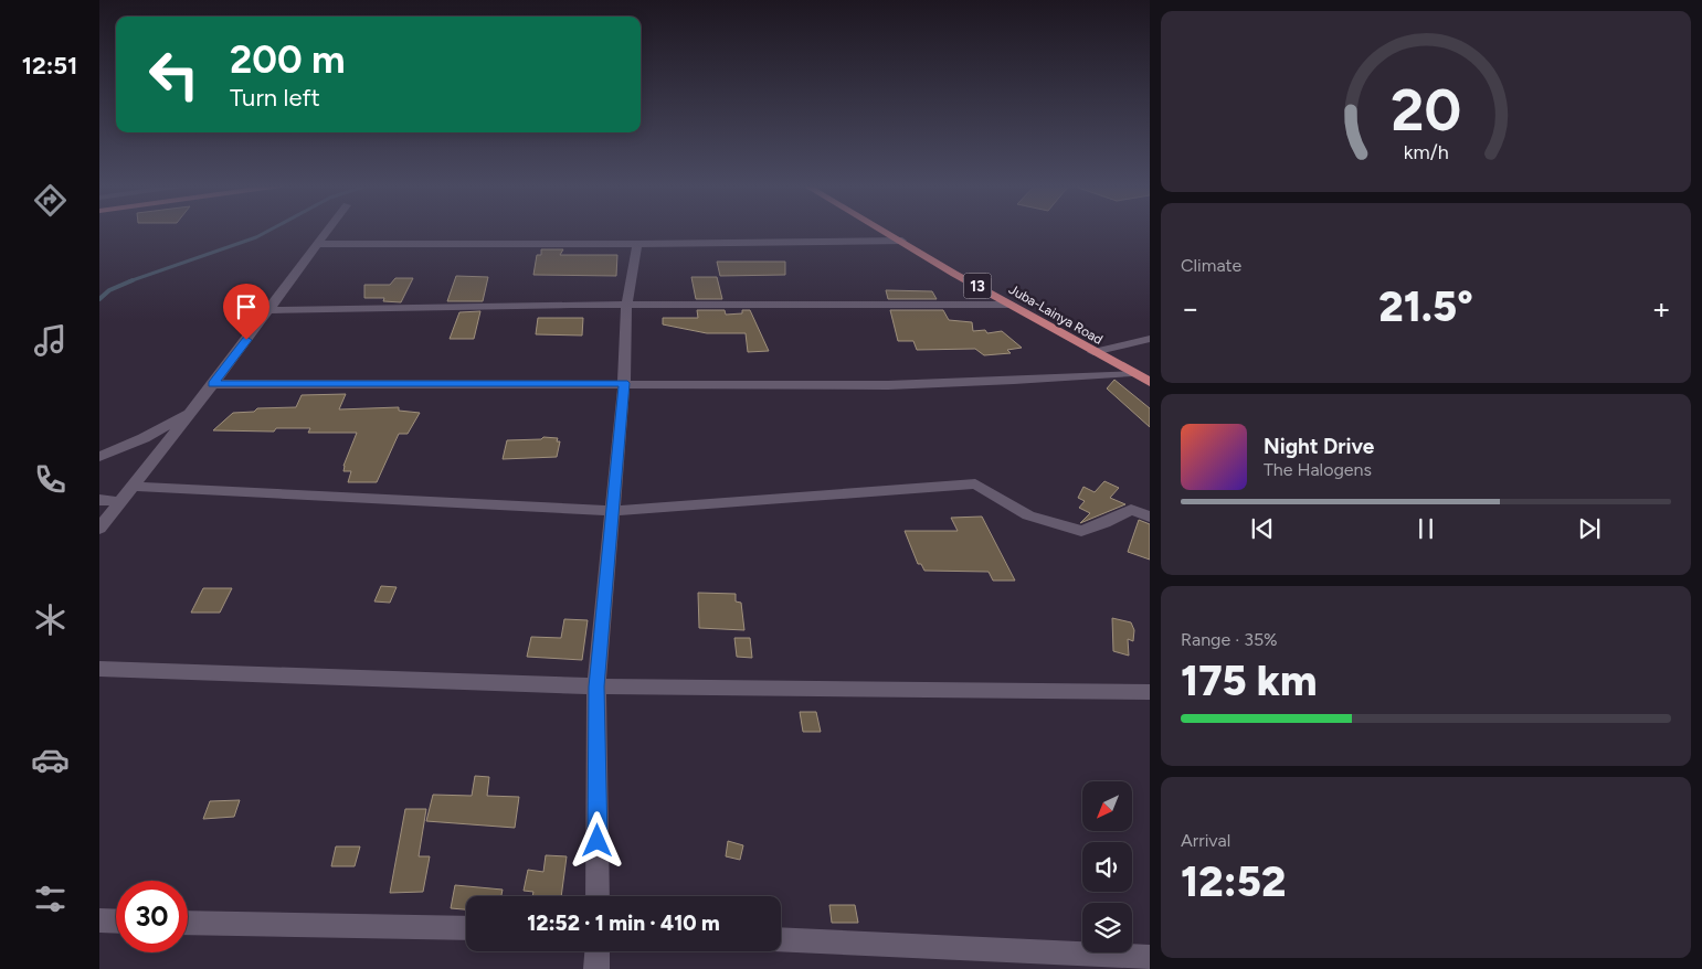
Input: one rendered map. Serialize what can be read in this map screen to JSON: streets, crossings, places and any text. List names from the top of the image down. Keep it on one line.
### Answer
{"streets":{"main road":["13","Juba-Lainya Road"]},"north":"bottom left","page":{"tabs":"12:51","turn":["200 m","Turn left"],"tile":["Climate",["Range · 35%","175 km"],["Arrival","12:52"]],"heat":["−","21.5°","+"],"song":["Night Drive","The Halogens"],"limit":"30","trip":"12:52 · 1 min · 410 m","gauge":["20","km/h"]}}
